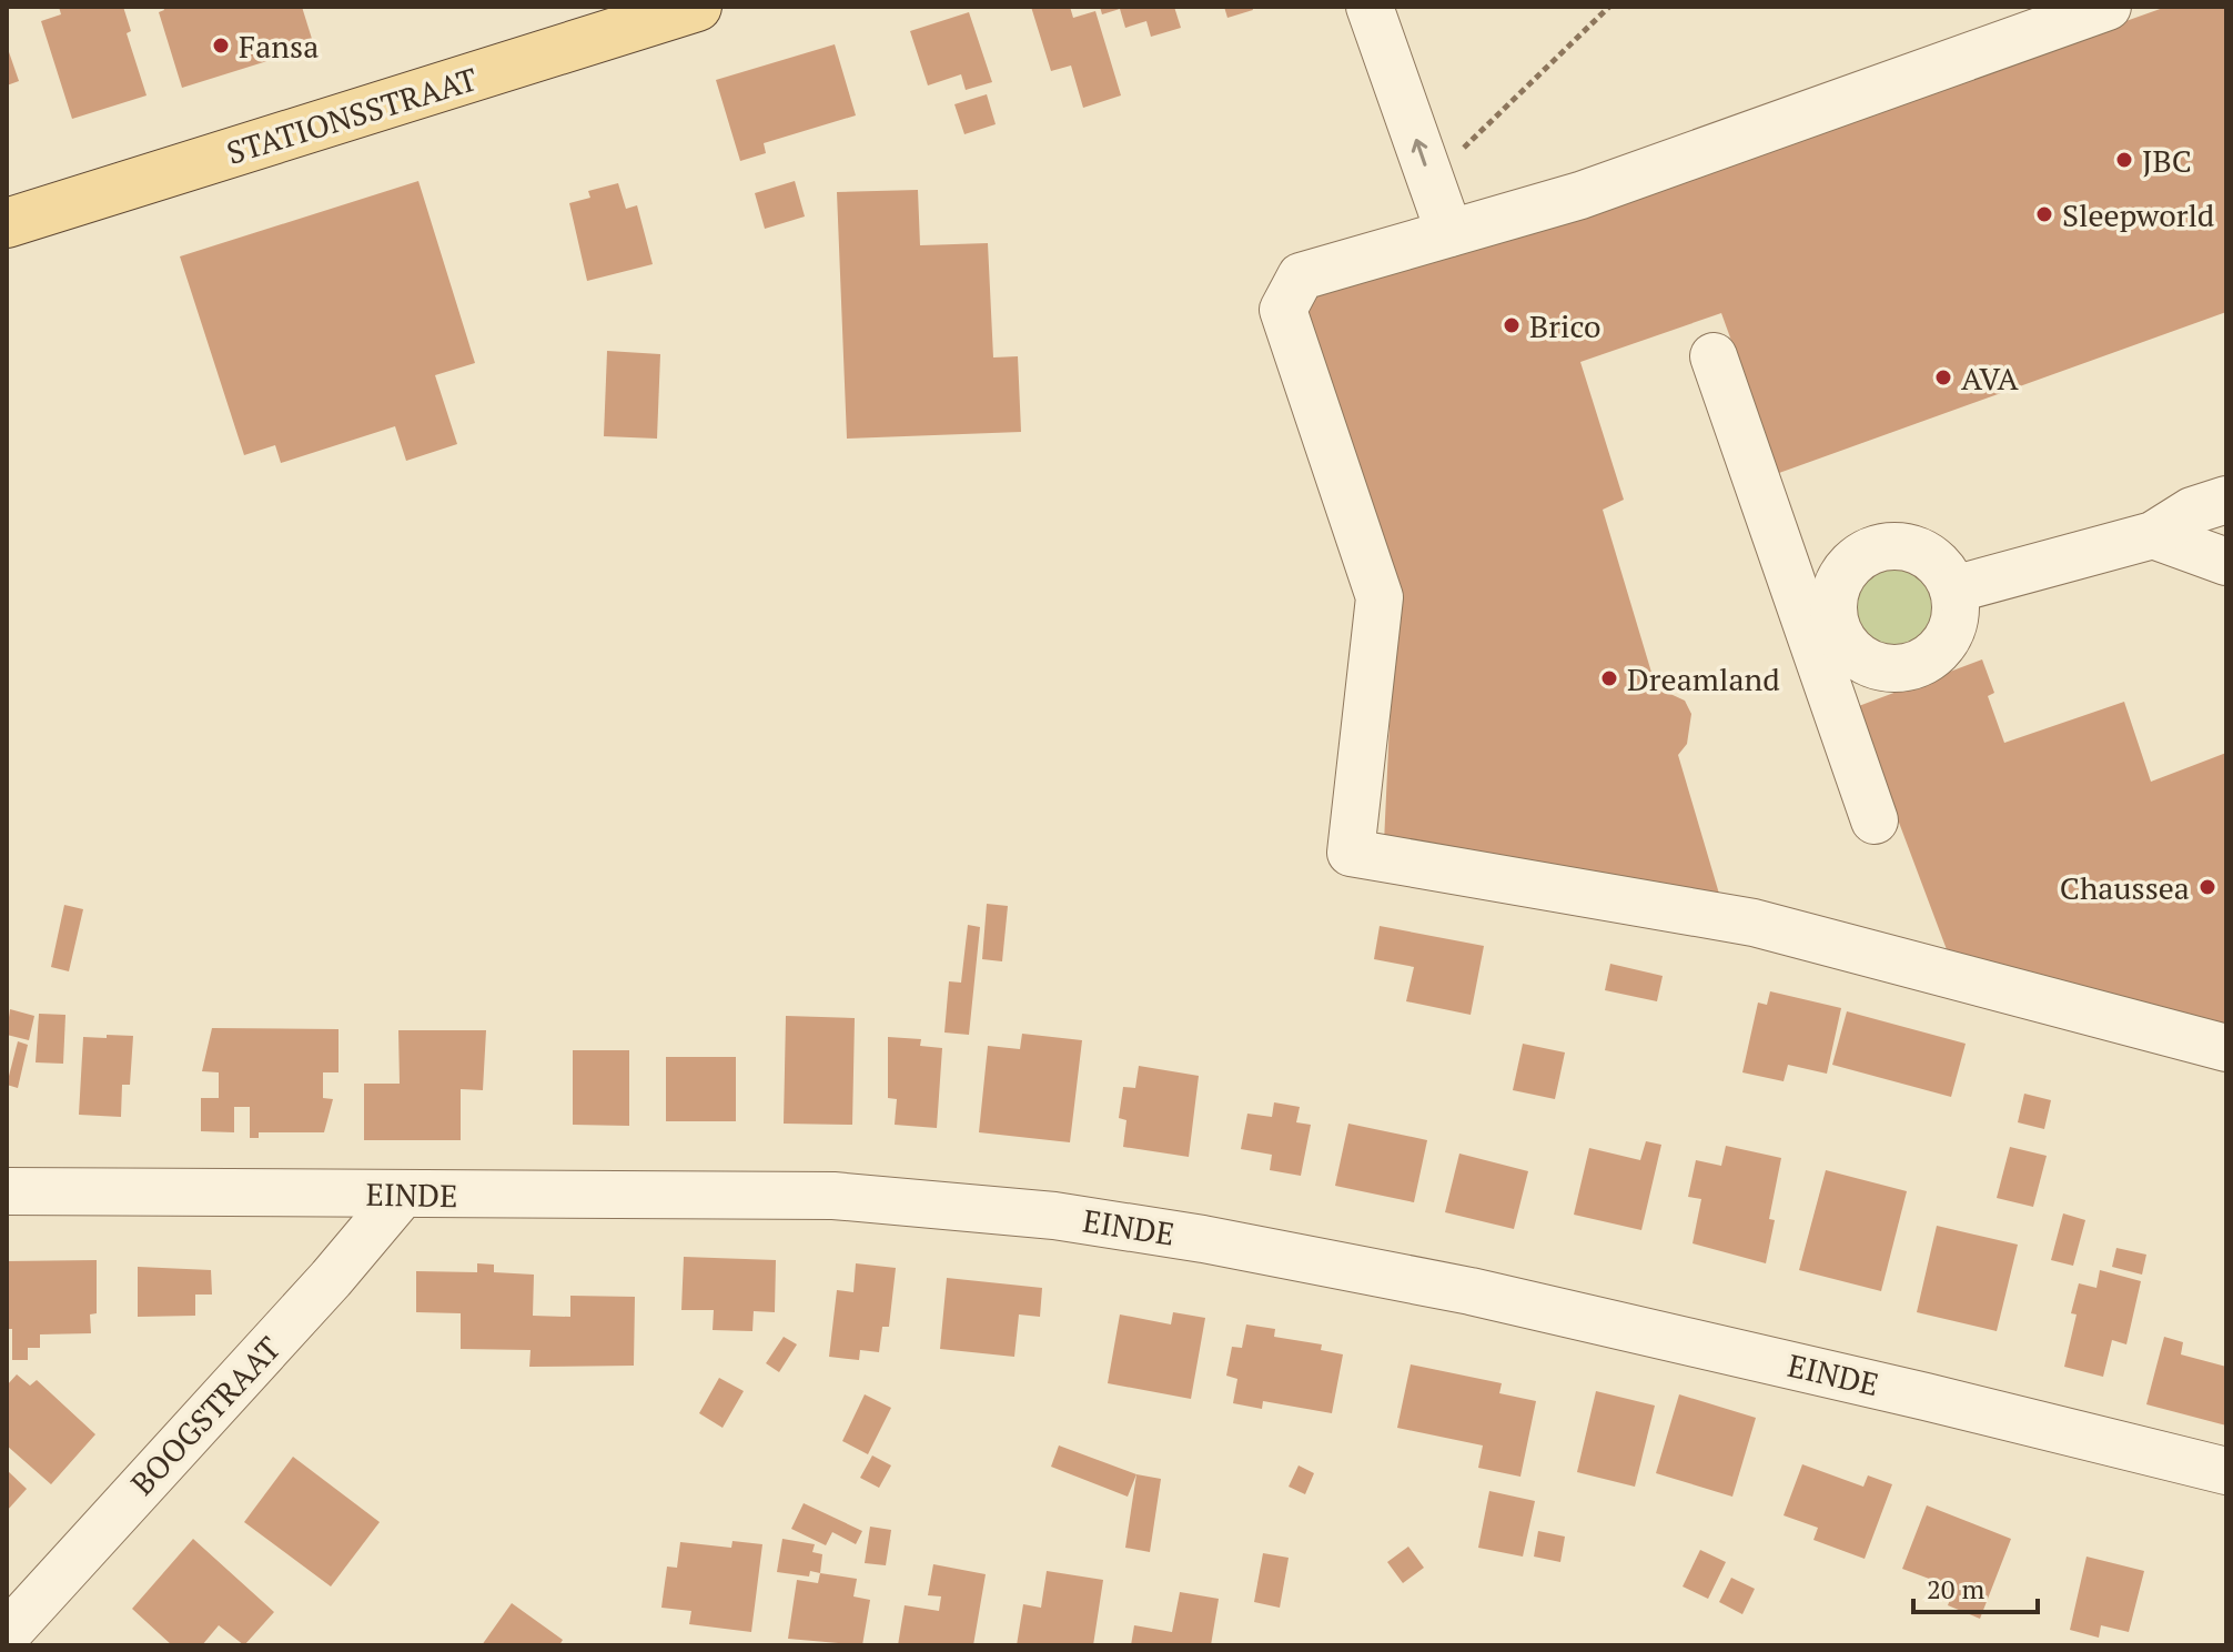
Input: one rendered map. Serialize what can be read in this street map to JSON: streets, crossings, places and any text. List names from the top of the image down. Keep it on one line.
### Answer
{"streets":{"main road":["STATIONSSTRAAT"],"street":["EINDE","BOOGSTRAAT"]},"crossings":[["EINDE","BOOGSTRAAT"]],"places":["Fansa","JBC","Sleepworld","Brico","AVA","Dreamland","Chaussea"],"scale_bar":"20 m"}
